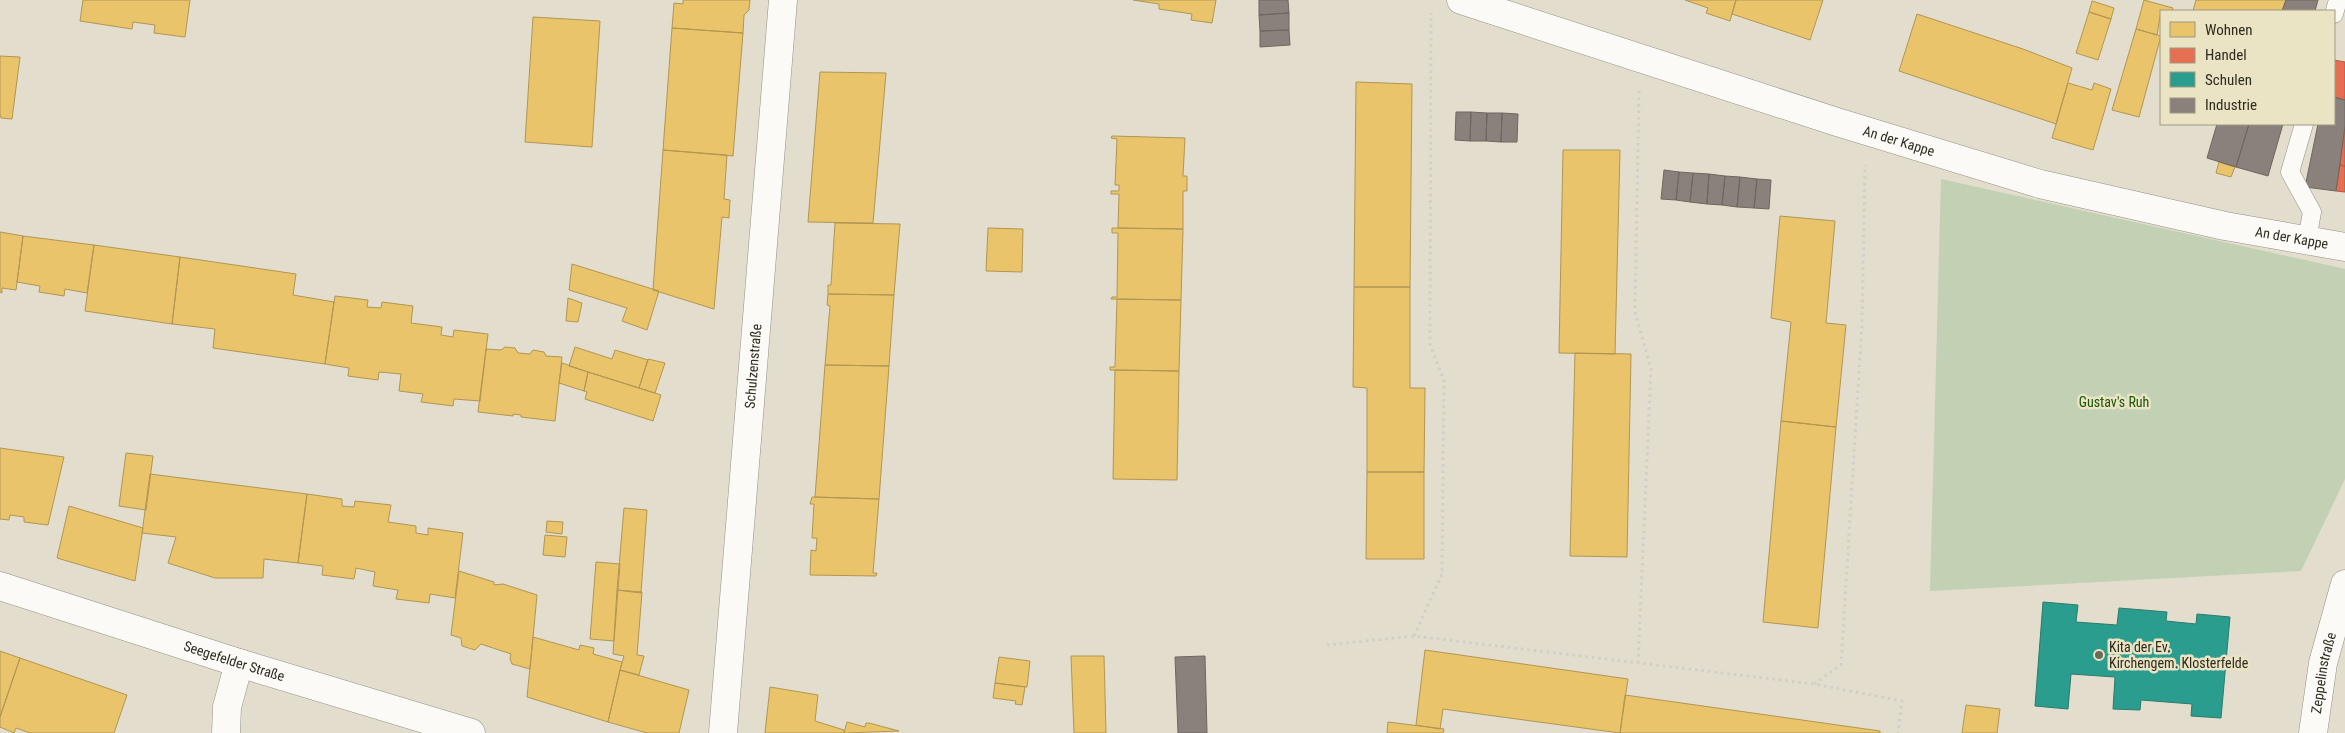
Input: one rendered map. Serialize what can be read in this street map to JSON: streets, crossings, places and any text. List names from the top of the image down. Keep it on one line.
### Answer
{"streets":{"street":["An der Kappe","Schulzenstraße","Seegefelder Straße","Zeppelinstraße"]},"parks":["Gustav's Ruh"],"places":["Kita der Ev. Kirchengem. Klosterfelde"],"legend":["Wohnen","Handel","Schulen","Industrie"]}
